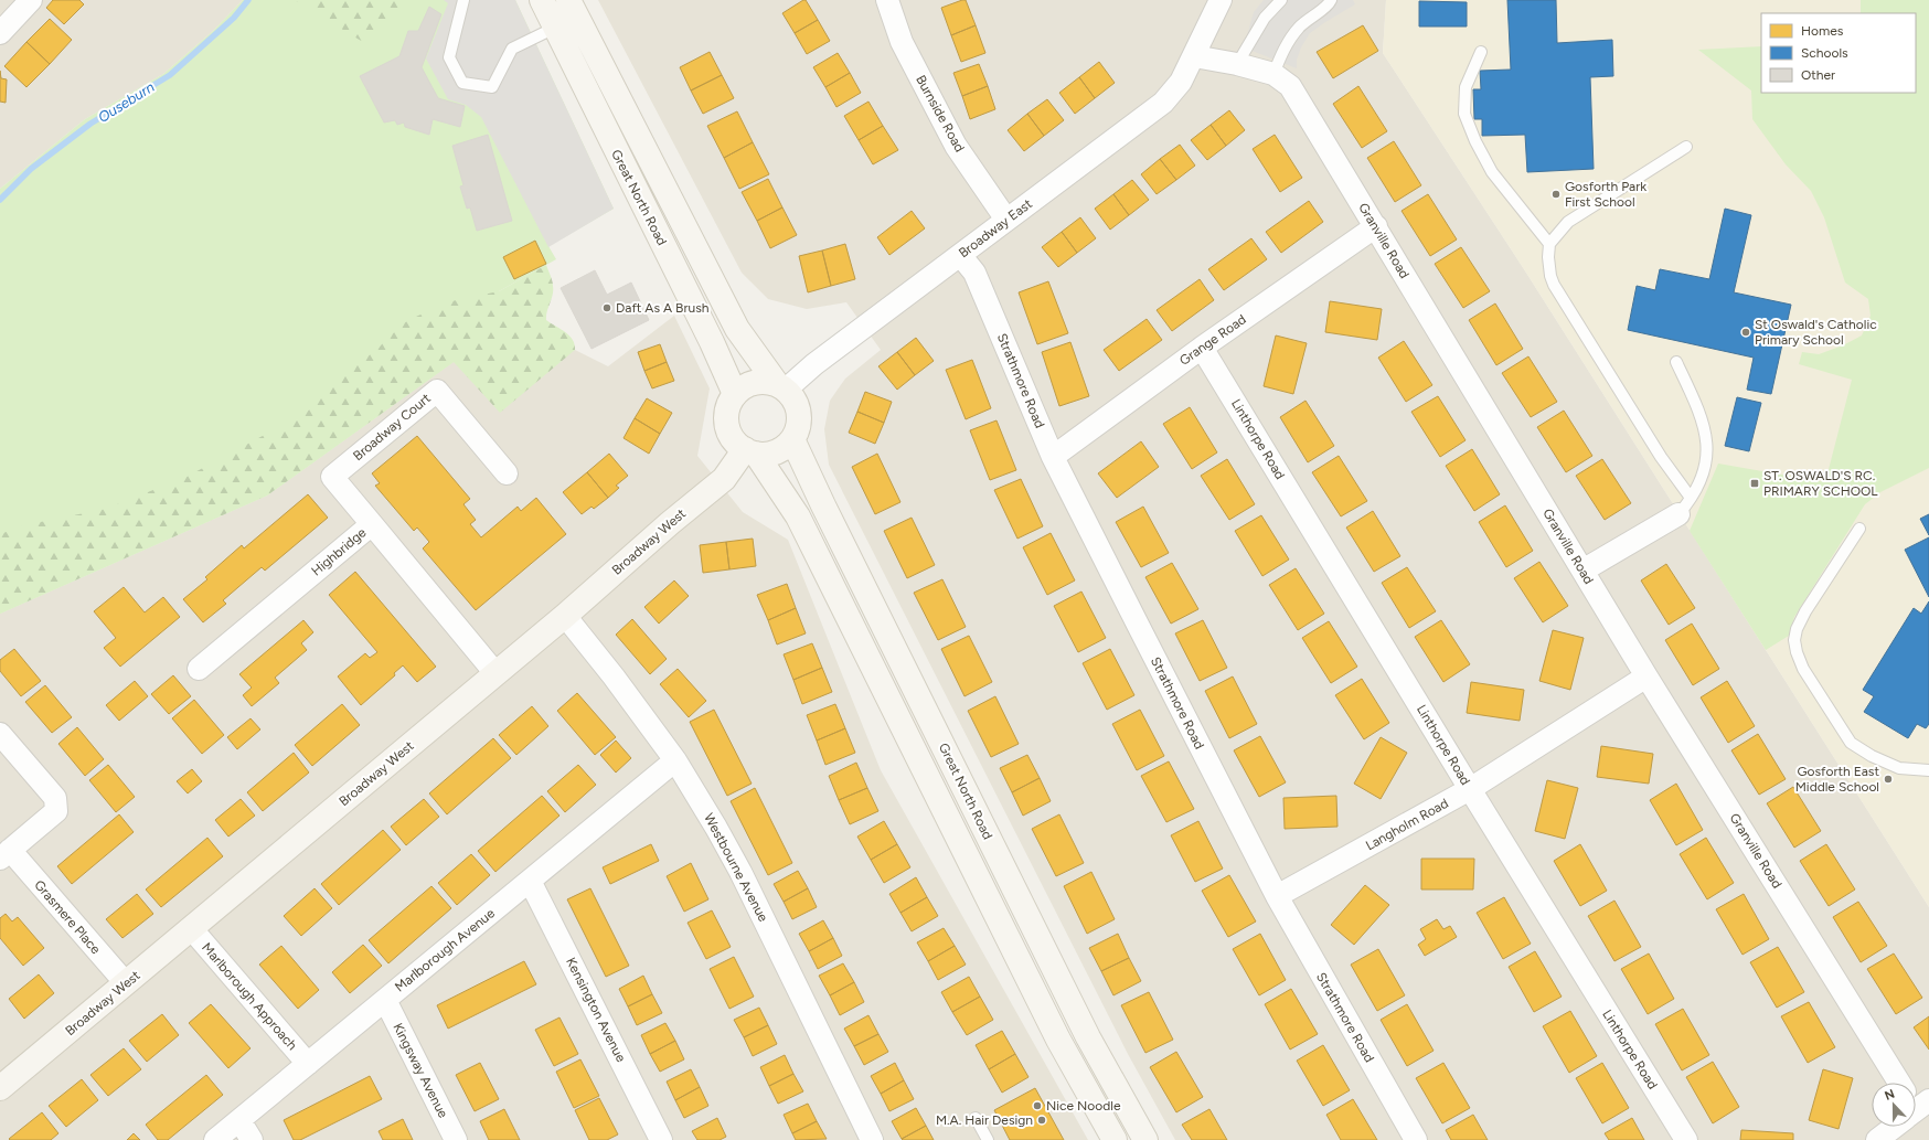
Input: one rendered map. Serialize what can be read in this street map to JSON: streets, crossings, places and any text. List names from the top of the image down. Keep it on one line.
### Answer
{"streets":{"main road":["Great North Road","Broadway West"],"street":["Burnside Road","Broadway East","Granville Road","Grange Road","Strathmore Road","Broadway Court","Linthorpe Road","Highbridge","Langholm Road","Westbourne Avenue","Grasmere Place","Marlborough Avenue","Marlborough Approach","Kensington Avenue","Kingsway Avenue"]},"crossings":[["Burnside Road","Broadway East"],["Great North Road","Broadway East"],["Great North Road","Broadway West"],["Broadway East","Granville Road"],["Broadway East","Strathmore Road"],["Broadway East","Broadway West"],["Granville Road","Grange Road"],["Granville Road","Langholm Road"],["Grange Road","Strathmore Road"],["Grange Road","Linthorpe Road"],["Strathmore Road","Langholm Road"],["Broadway Court","Highbridge"],["Linthorpe Road","Langholm Road"],["Broadway West","Highbridge"],["Broadway West","Westbourne Avenue"],["Broadway West","Grasmere Place"],["Broadway West","Marlborough Approach"],["Westbourne Avenue","Marlborough Avenue"],["Marlborough Avenue","Marlborough Approach"],["Marlborough Avenue","Kensington Avenue"],["Marlborough Avenue","Kingsway Avenue"]],"water":["Ouseburn"],"places":{"other":["Gosforth Park First School","Daft As A Brush","St Oswald's Catholic Primary School","Gosforth East Middle School","Nice Noodle","M.A. Hair Design"],"transit":["ST. OSWALD'S RC. PRIMARY SCHOOL"]},"legend":["Homes","Schools","Other"],"north":"top"}
